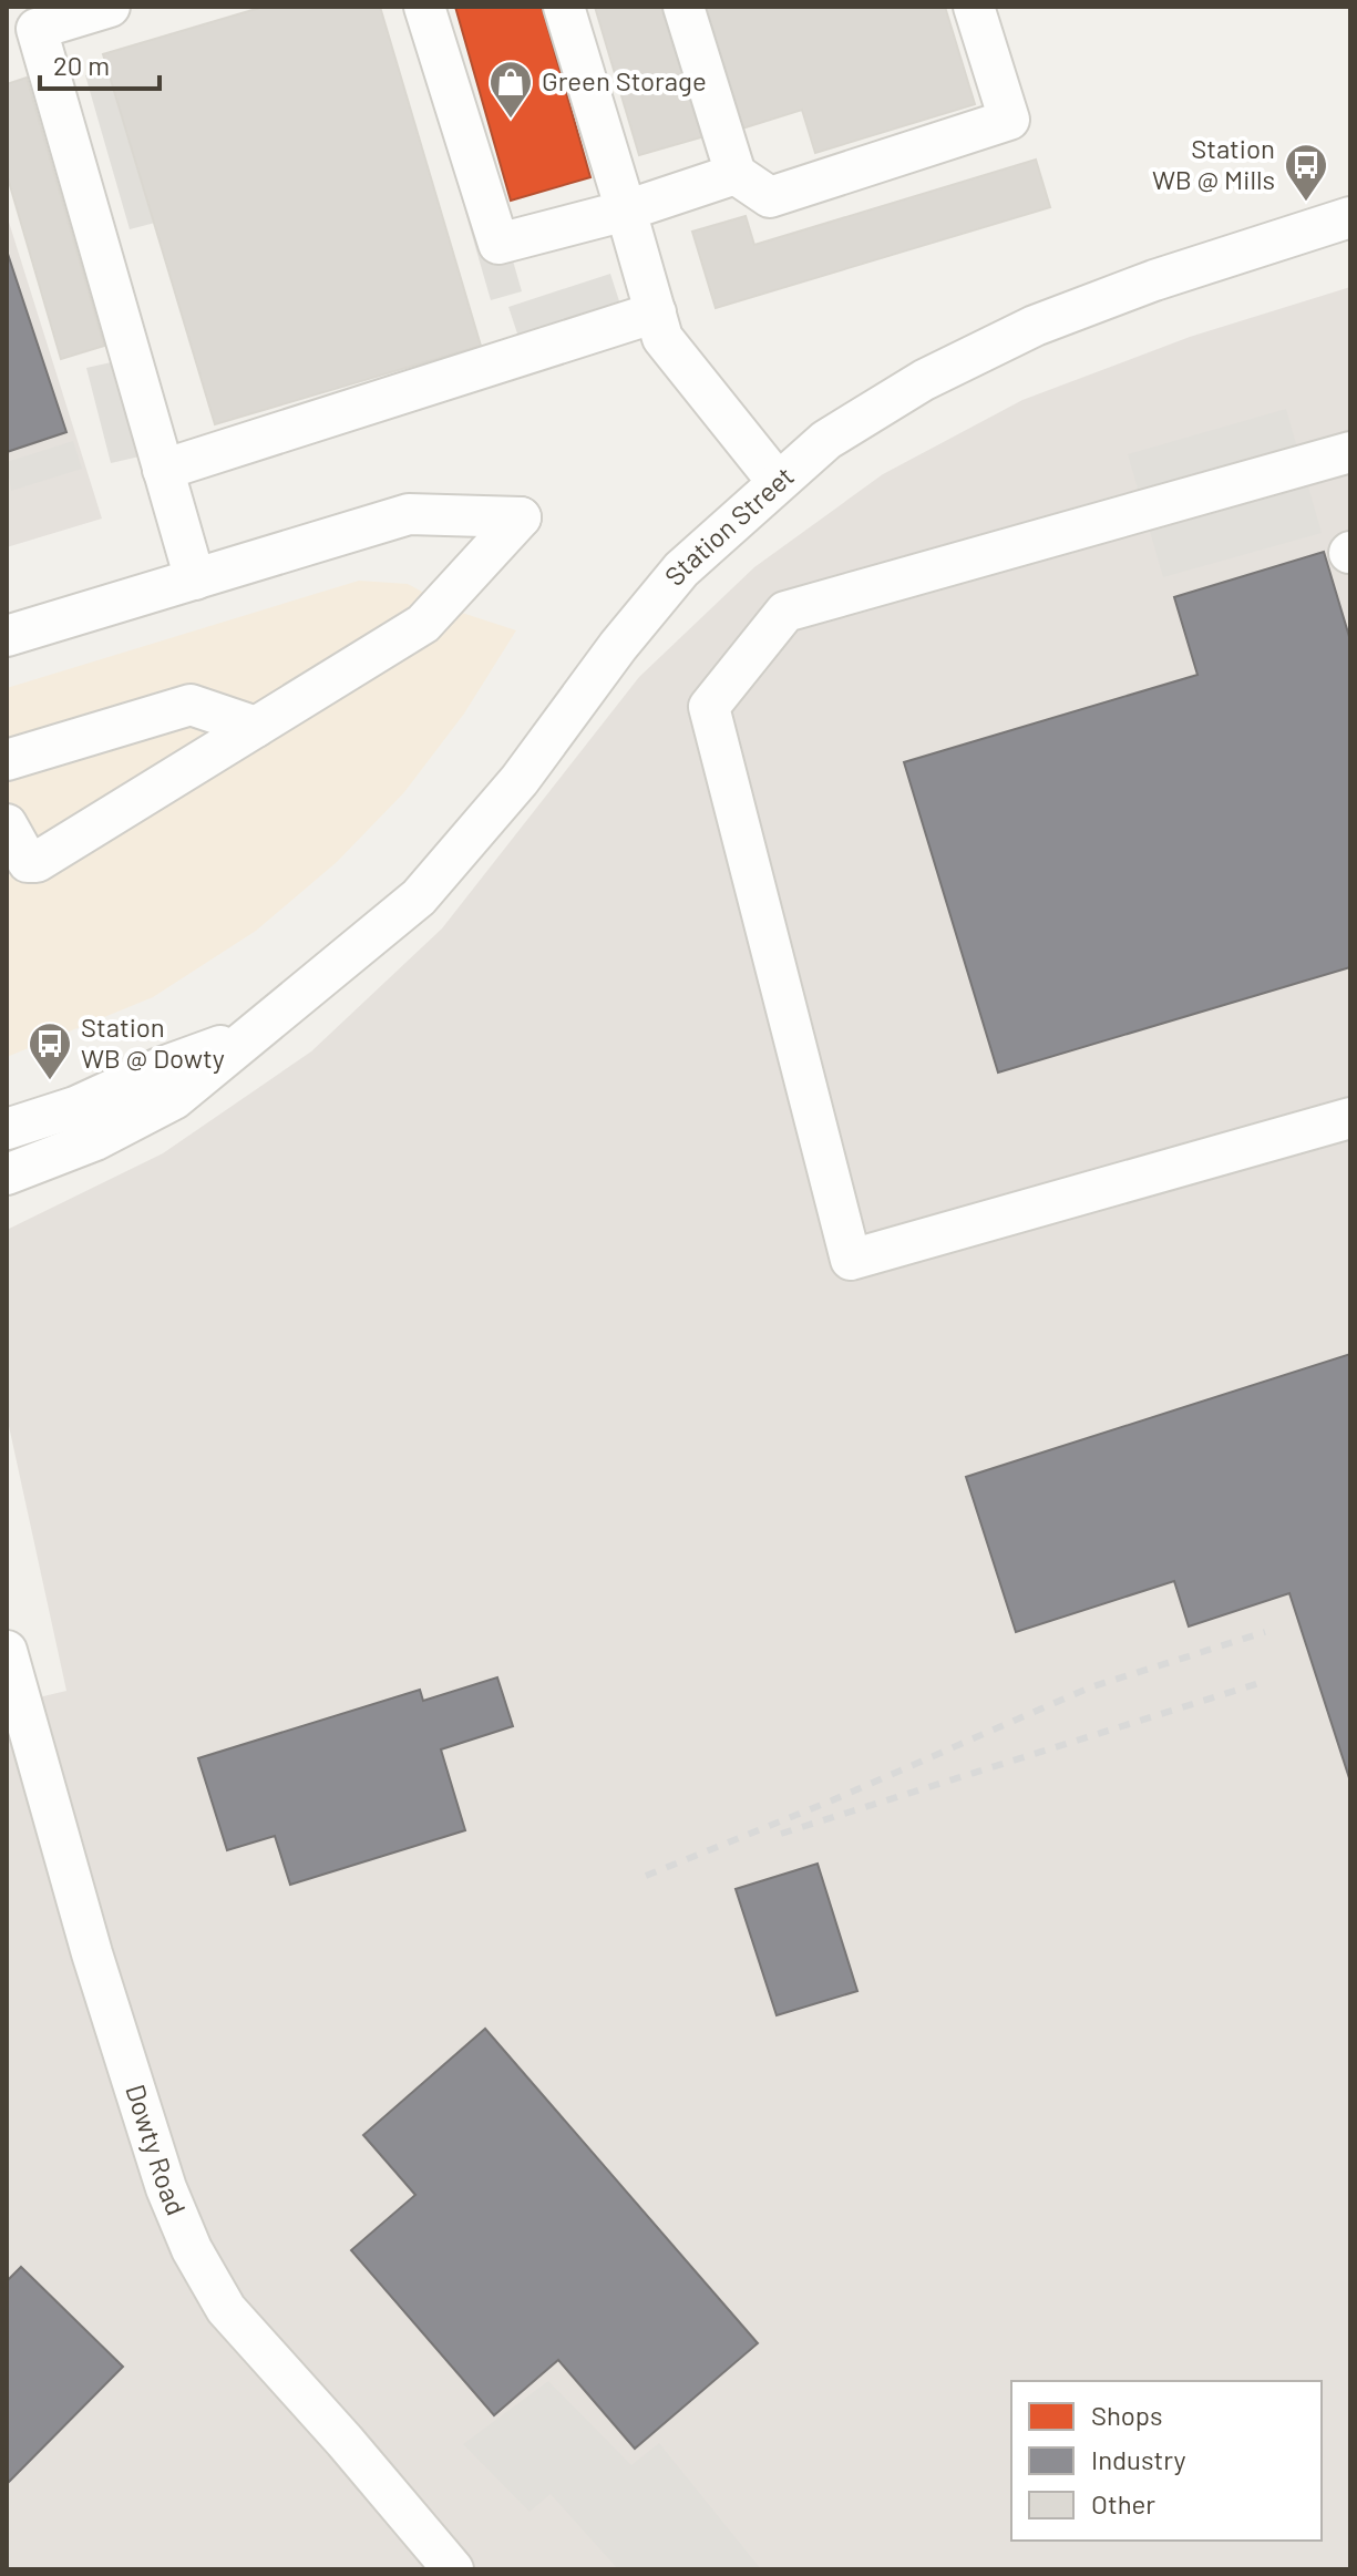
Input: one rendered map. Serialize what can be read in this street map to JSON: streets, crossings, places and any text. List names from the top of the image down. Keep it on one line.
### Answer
{"streets":{"street":["Station Street","Dowty Road"]},"places":{"shop":["Green Storage"],"bus stop":["Station WB @ Mills","Station WB @ Dowty"]},"legend":["Shops","Industry","Other"],"scale_bar":"20 m"}
